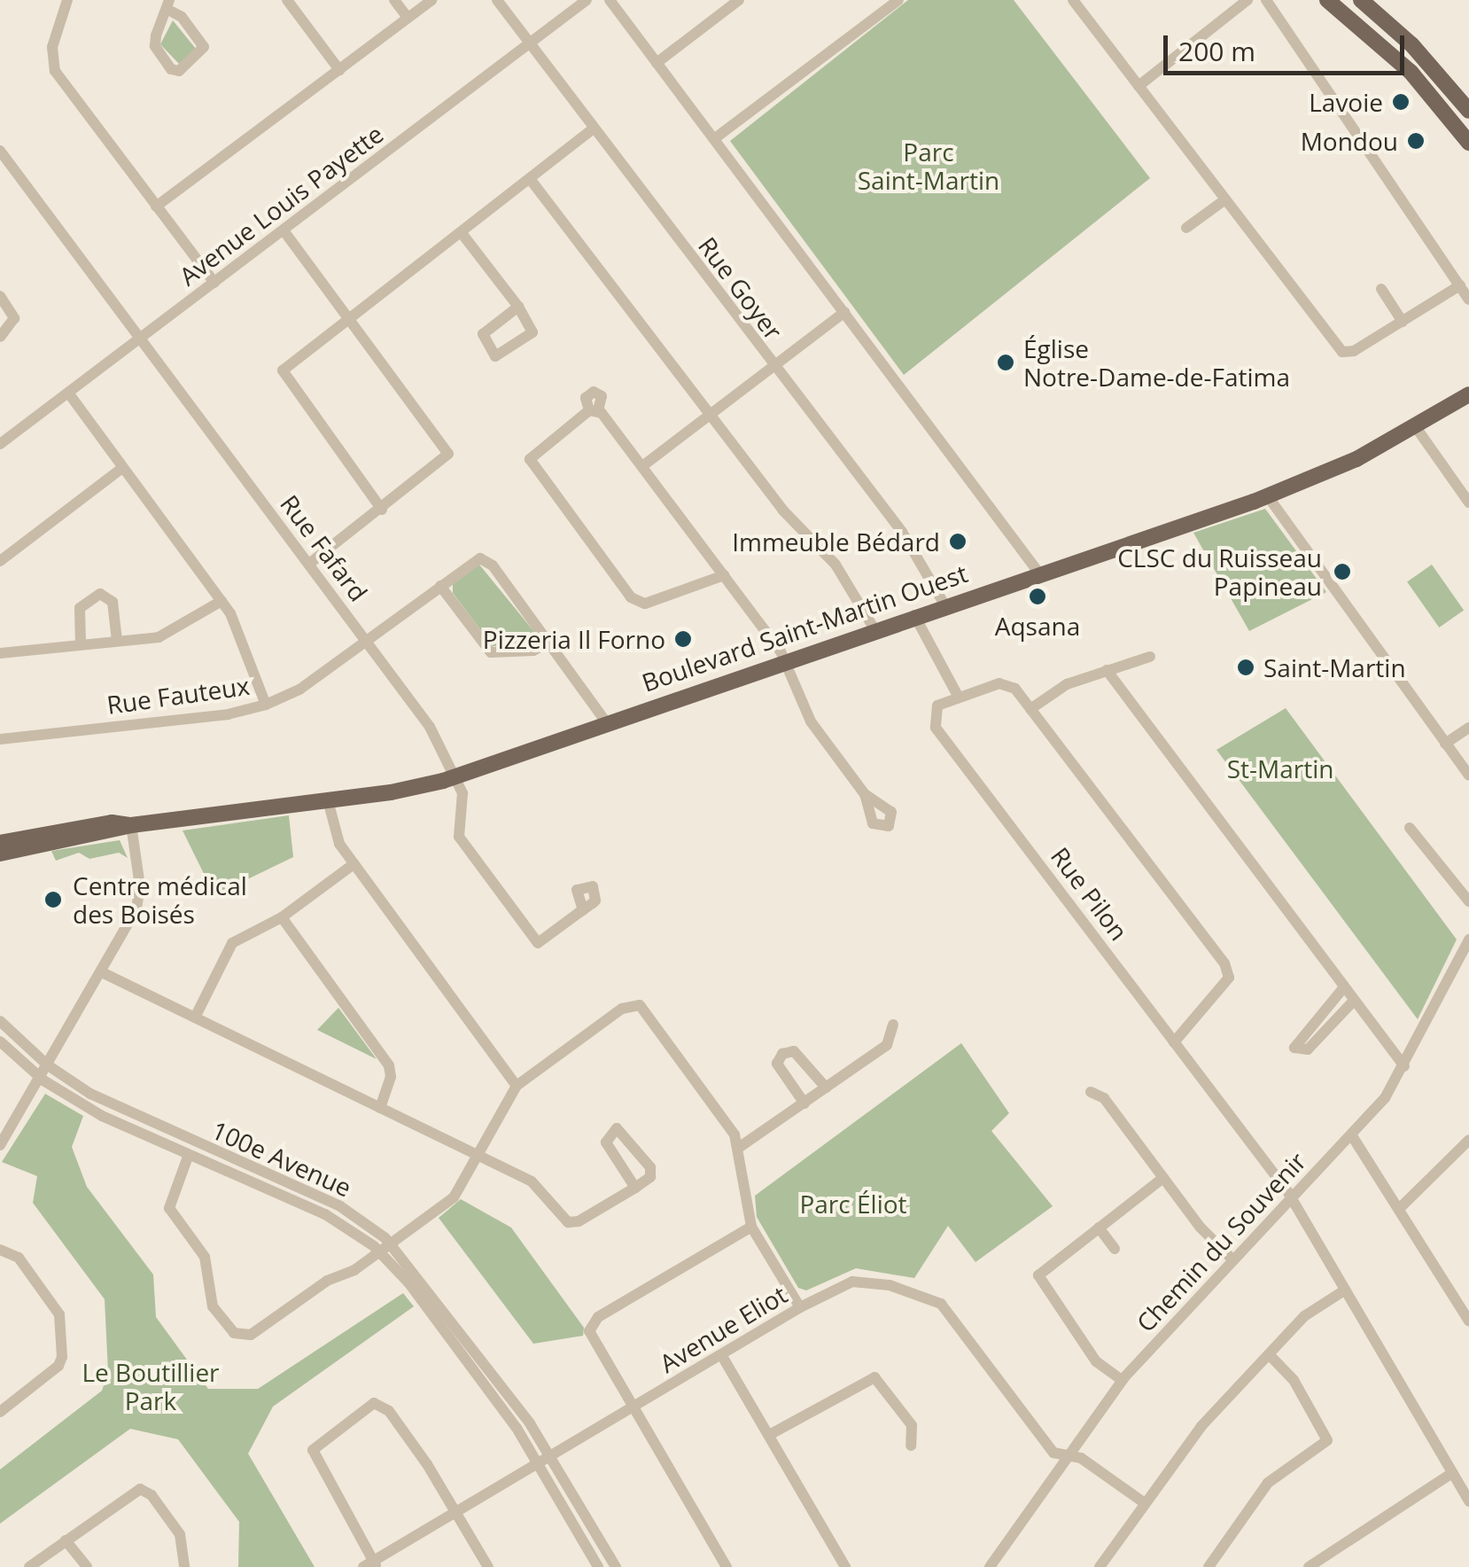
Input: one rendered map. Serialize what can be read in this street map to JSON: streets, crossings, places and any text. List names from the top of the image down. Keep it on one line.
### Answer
{"streets":{"main road":["Boulevard Saint-Martin Ouest"],"street":["Avenue Louis Payette","Rue Goyer","Rue Fafard","Rue Fauteux","Rue Pilon","100e Avenue","Chemin du Souvenir","Avenue Eliot"]},"crossings":[["Avenue Louis Payette","Rue Goyer"],["Avenue Louis Payette","Rue Fafard"],["Rue Goyer","Boulevard Saint-Martin Ouest"],["Rue Fafard","Boulevard Saint-Martin Ouest"],["Rue Fafard","Rue Fauteux"],["Boulevard Saint-Martin Ouest","Rue Fauteux"],["Rue Pilon","Chemin du Souvenir"],["100e Avenue","Avenue Eliot"],["Chemin du Souvenir","Avenue Eliot"]],"parks":["Parc Saint-Martin","St-Martin","Parc Éliot","Le Boutillier Park"],"places":["Lavoie","Mondou","Église Notre-Dame-de-Fatima","Immeuble Bédard","CLSC du Ruisseau Papineau","Aqsana","Pizzeria Il Forno","Saint-Martin","Centre médical des Boisés"],"scale_bar":"200 m"}
